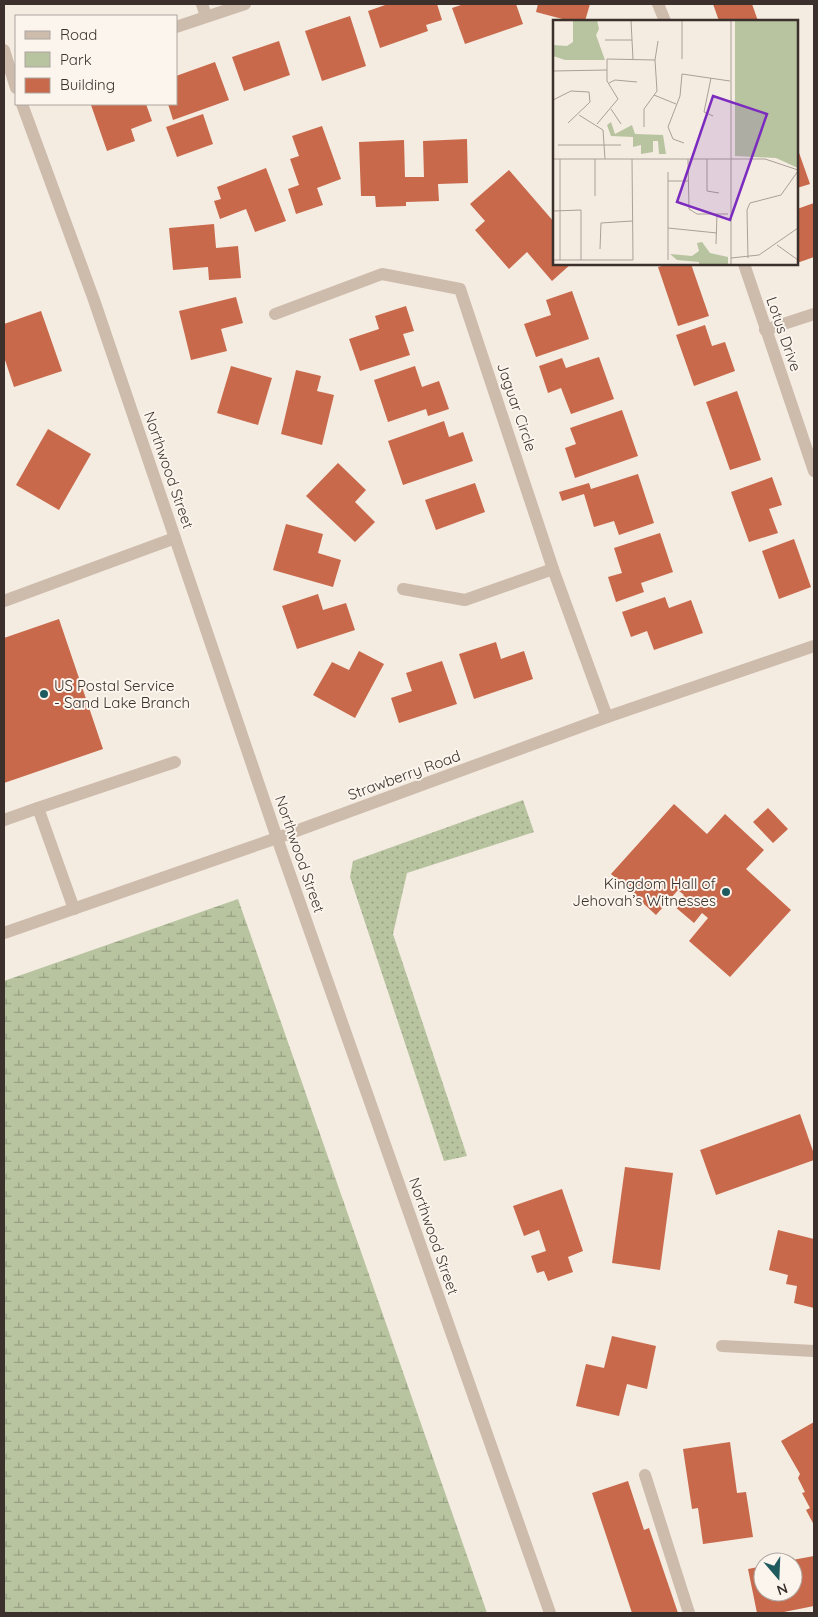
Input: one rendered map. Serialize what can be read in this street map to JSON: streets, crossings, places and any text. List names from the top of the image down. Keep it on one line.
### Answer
{"streets":{"street":["Lotus Drive","Jaguar Circle","Northwood Street","Strawberry Road"]},"crossings":[["Jaguar Circle","Strawberry Road"],["Northwood Street","Strawberry Road"]],"places":["US Postal Service - Sand Lake Branch","Kingdom Hall of Jehovah’s Witnesses"],"legend":["Road","Park","Building"],"north":"bottom"}
